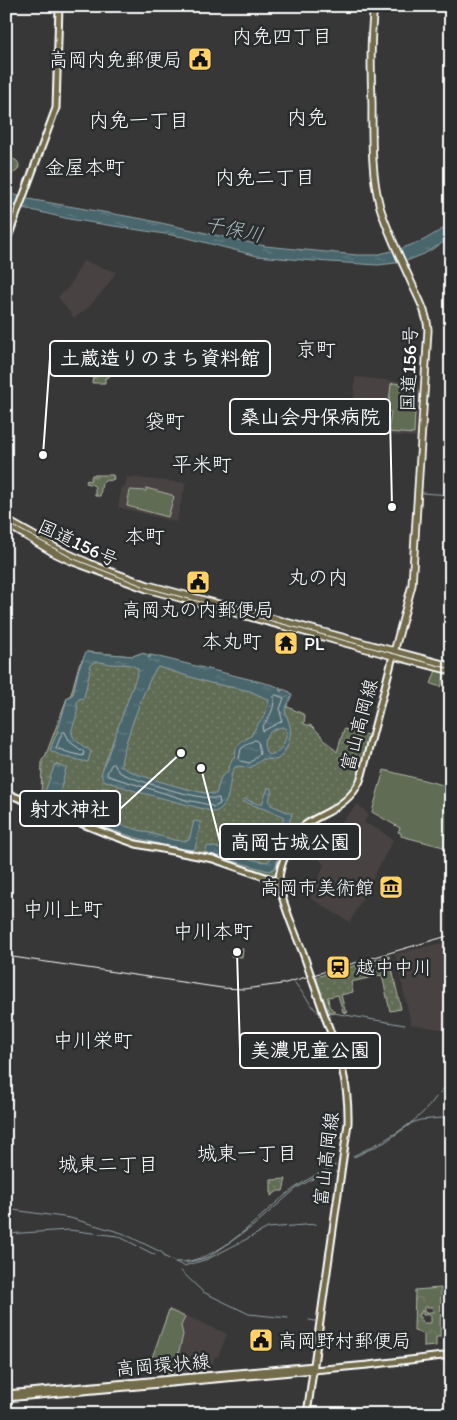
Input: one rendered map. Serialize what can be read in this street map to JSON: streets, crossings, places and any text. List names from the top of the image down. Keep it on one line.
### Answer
{"streets":{"highway":["国道156号"],"main road":["富山高岡線","高岡環状線"]},"crossings":[["国道156号","富山高岡線"],["富山高岡線","高岡環状線"]],"districts":["内免四丁目","内免","内免一丁目","金屋本町","内免二丁目","京町","袋町","平米町","本町","丸の内","本丸町","中川上町","中川本町","中川栄町","城東一丁目","城東二丁目"],"water":["千保川"],"places":{"public building":["高岡内免郵便局","高岡丸の内郵便局","高岡野村郵便局"],"other":["土蔵造りのまち資料館","桑山会丹保病院","射水神社","高岡古城公園","美濃児童公園"],"temple":["PL"],"museum":["高岡市美術館"],"station":["越中中川"]}}
